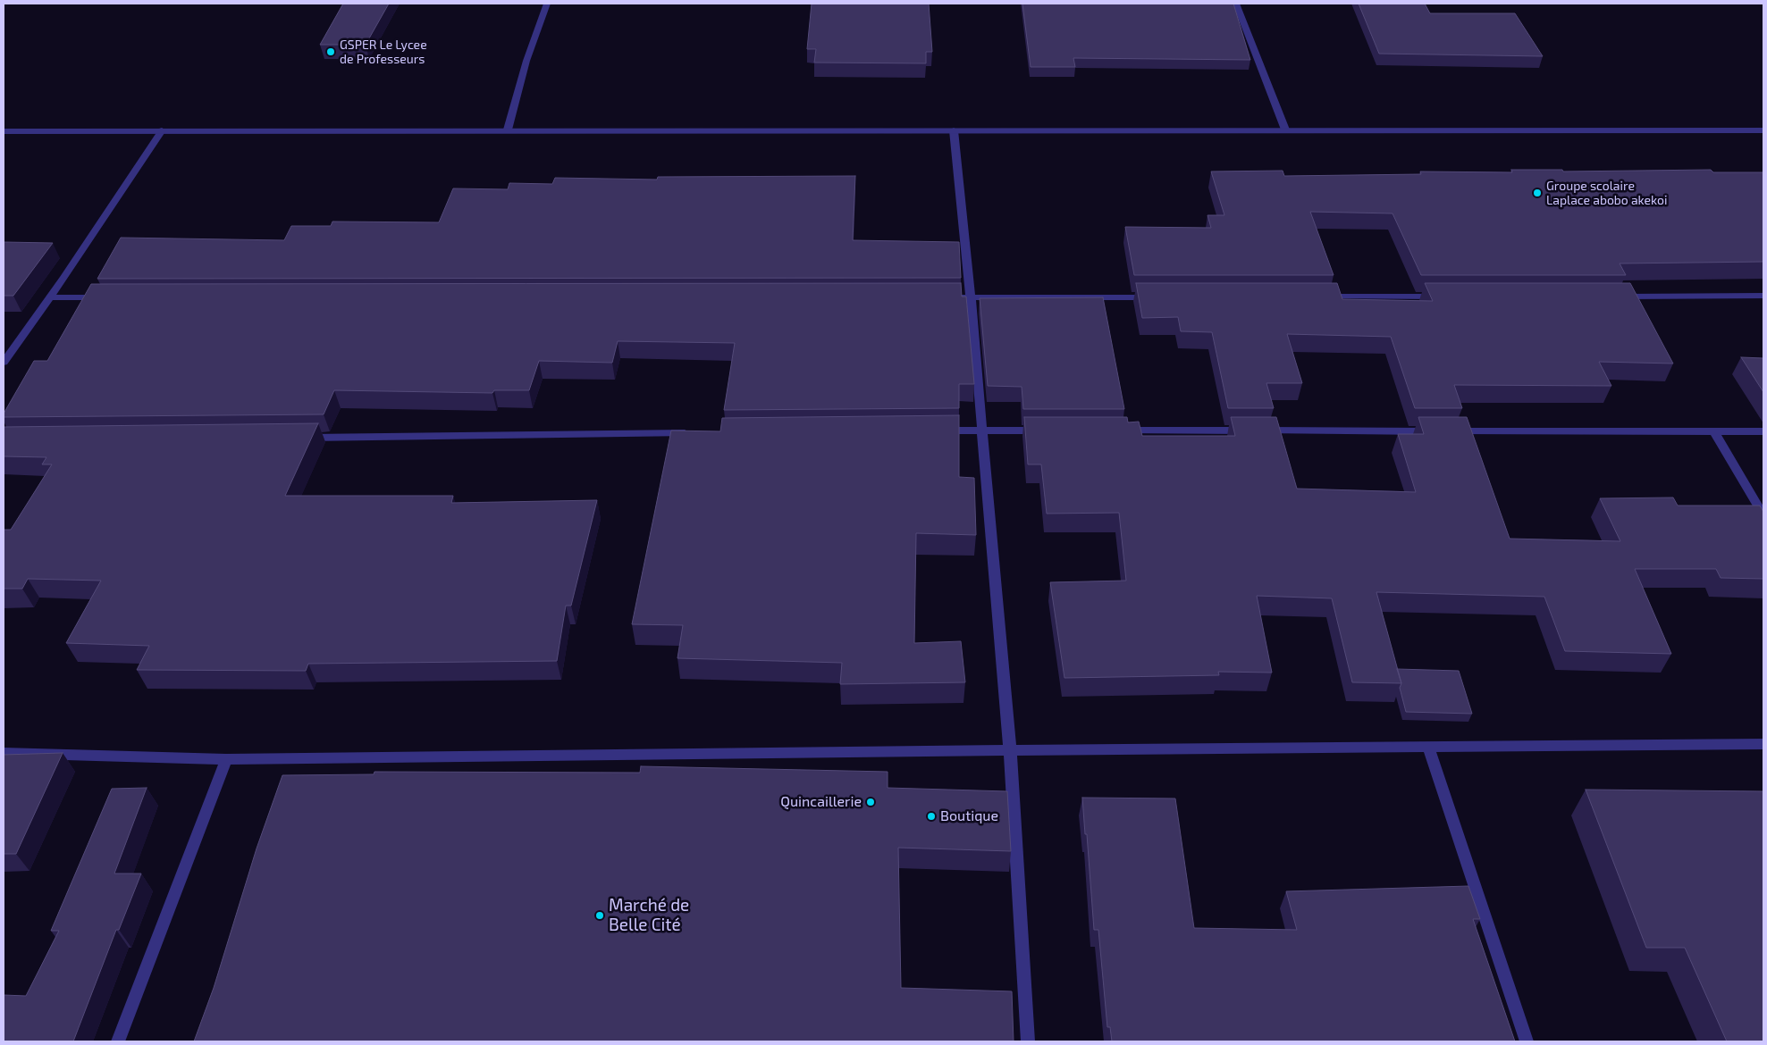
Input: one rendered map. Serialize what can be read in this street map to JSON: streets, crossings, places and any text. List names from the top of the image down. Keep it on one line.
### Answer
{"places":["GSPER Le Lycee de Professeurs","Groupe scolaire Laplace abobo akekoi","Quincaillerie","Boutique","Marché de Belle Cité"]}
